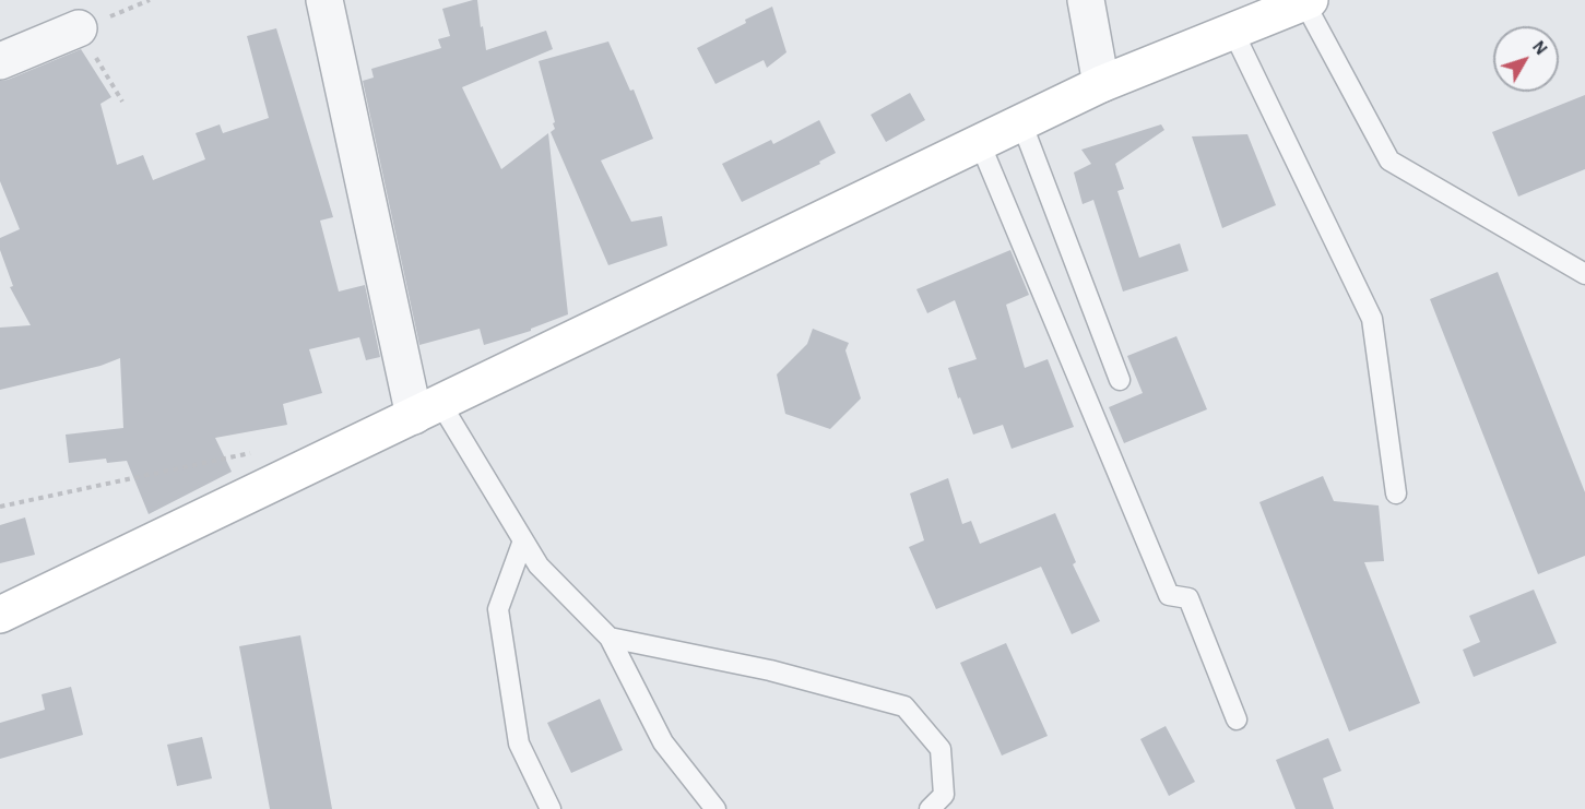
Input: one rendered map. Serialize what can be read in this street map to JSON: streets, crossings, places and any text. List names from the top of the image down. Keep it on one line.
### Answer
{"north":"top right"}
